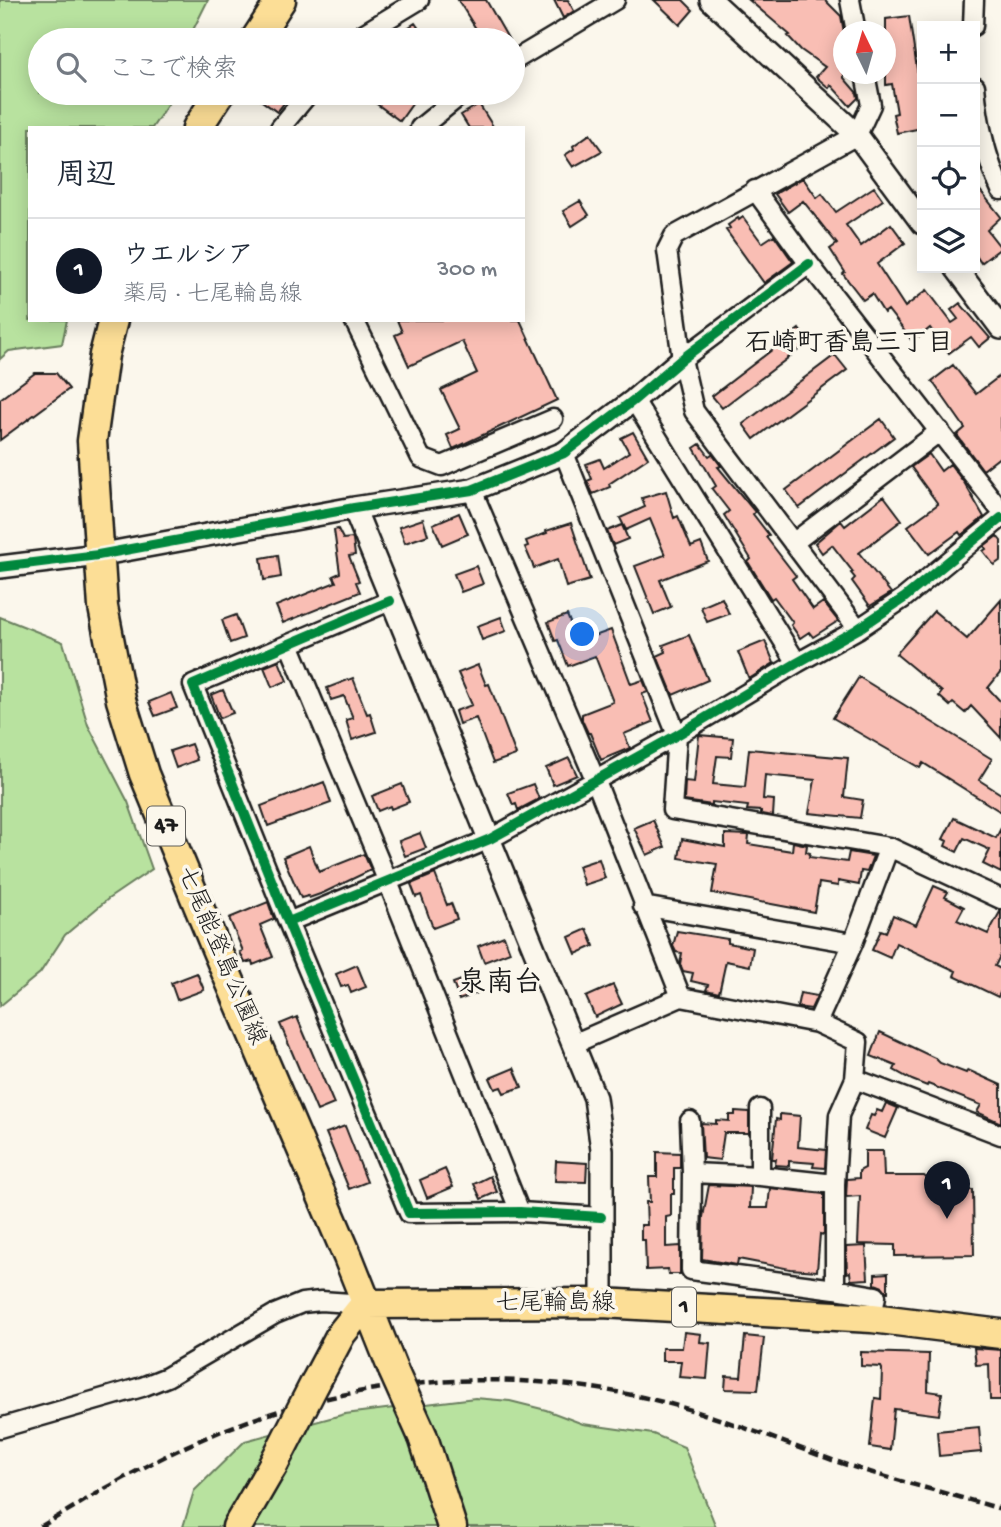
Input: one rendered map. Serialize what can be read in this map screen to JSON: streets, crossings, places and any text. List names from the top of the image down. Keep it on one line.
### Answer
{"streets":{"main road":["47","七尾能登島公園線","七尾輪島線","1"]},"crossings":[["七尾能登島公園線","七尾輪島線"]],"districts":["石崎町香島三丁目","泉南台"],"north":"top","page":{"map_buttons":["+","−"],"search":"ここで検索","heading":"周辺","list":[{"mark":"1","name":"ウエルシア","note":"薬局 · 七尾輪島線","value":"300 m"}],"pins":"1"}}
